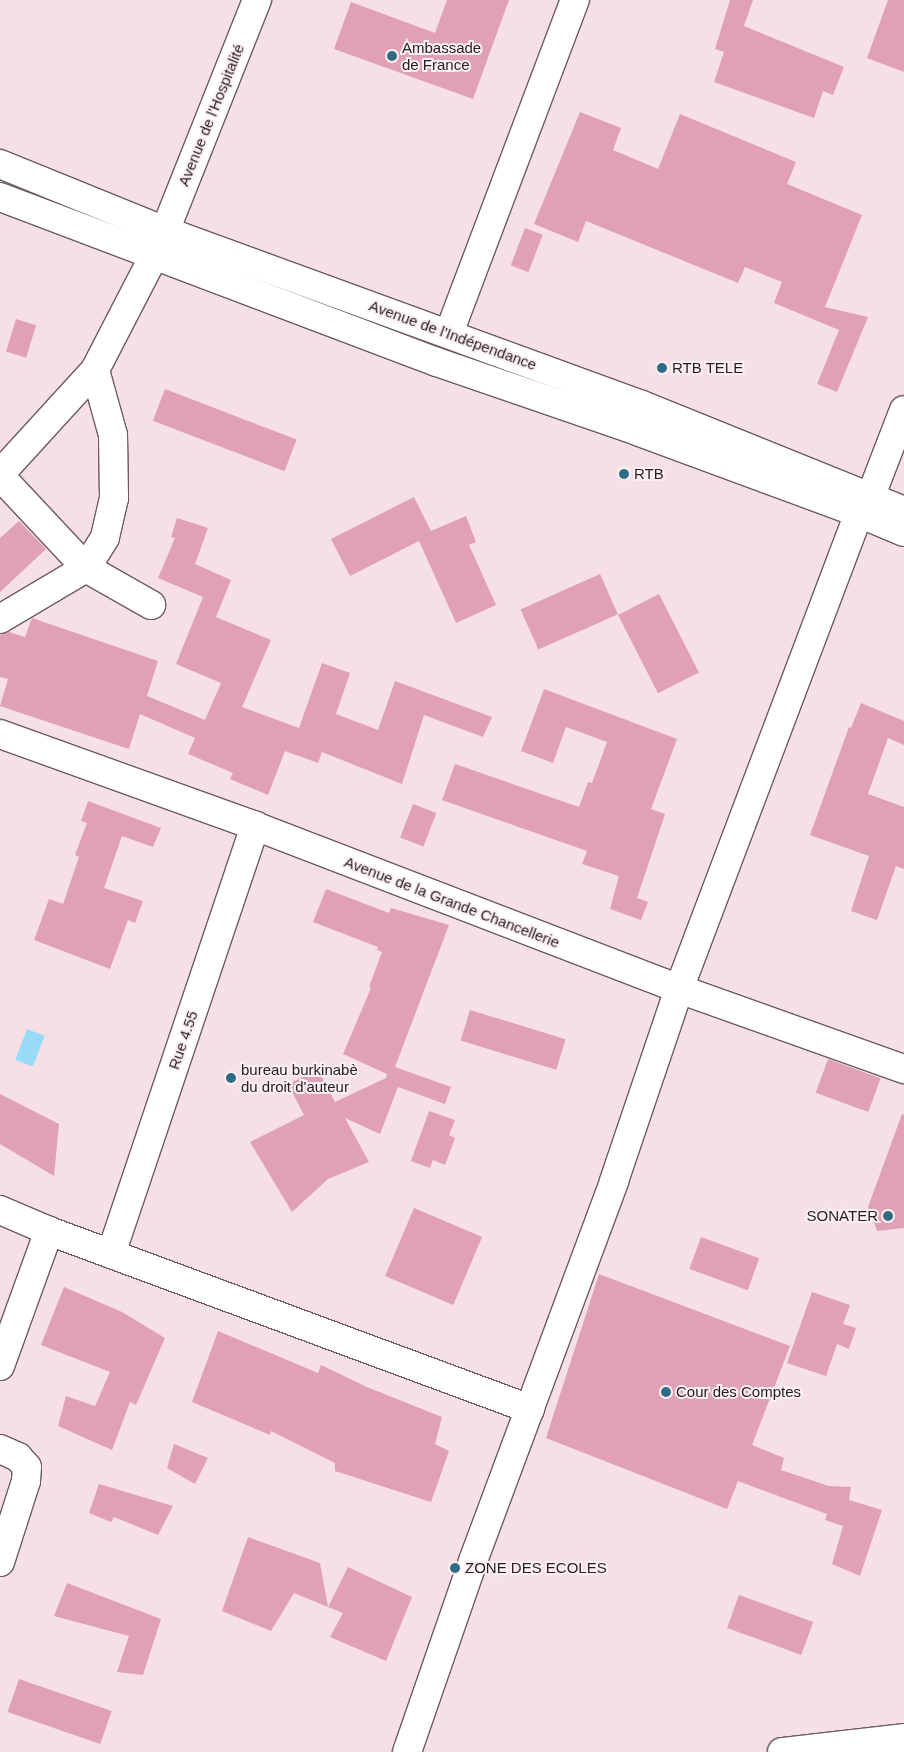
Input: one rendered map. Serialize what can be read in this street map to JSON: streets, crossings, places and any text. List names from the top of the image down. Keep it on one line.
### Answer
{"streets":{"main road":["Avenue de l'Hospitalité","Avenue de l'Indépendance","Avenue de la Grande Chancellerie","Rue 4.55"]},"crossings":[["Avenue de l'Hospitalité","Avenue de l'Indépendance"],["Avenue de la Grande Chancellerie","Rue 4.55"]],"places":["Ambassade de France","RTB TELE","RTB","bureau burkinabè du droit d'auteur","SONATER","Cour des Comptes","ZONE DES ECOLES"]}
